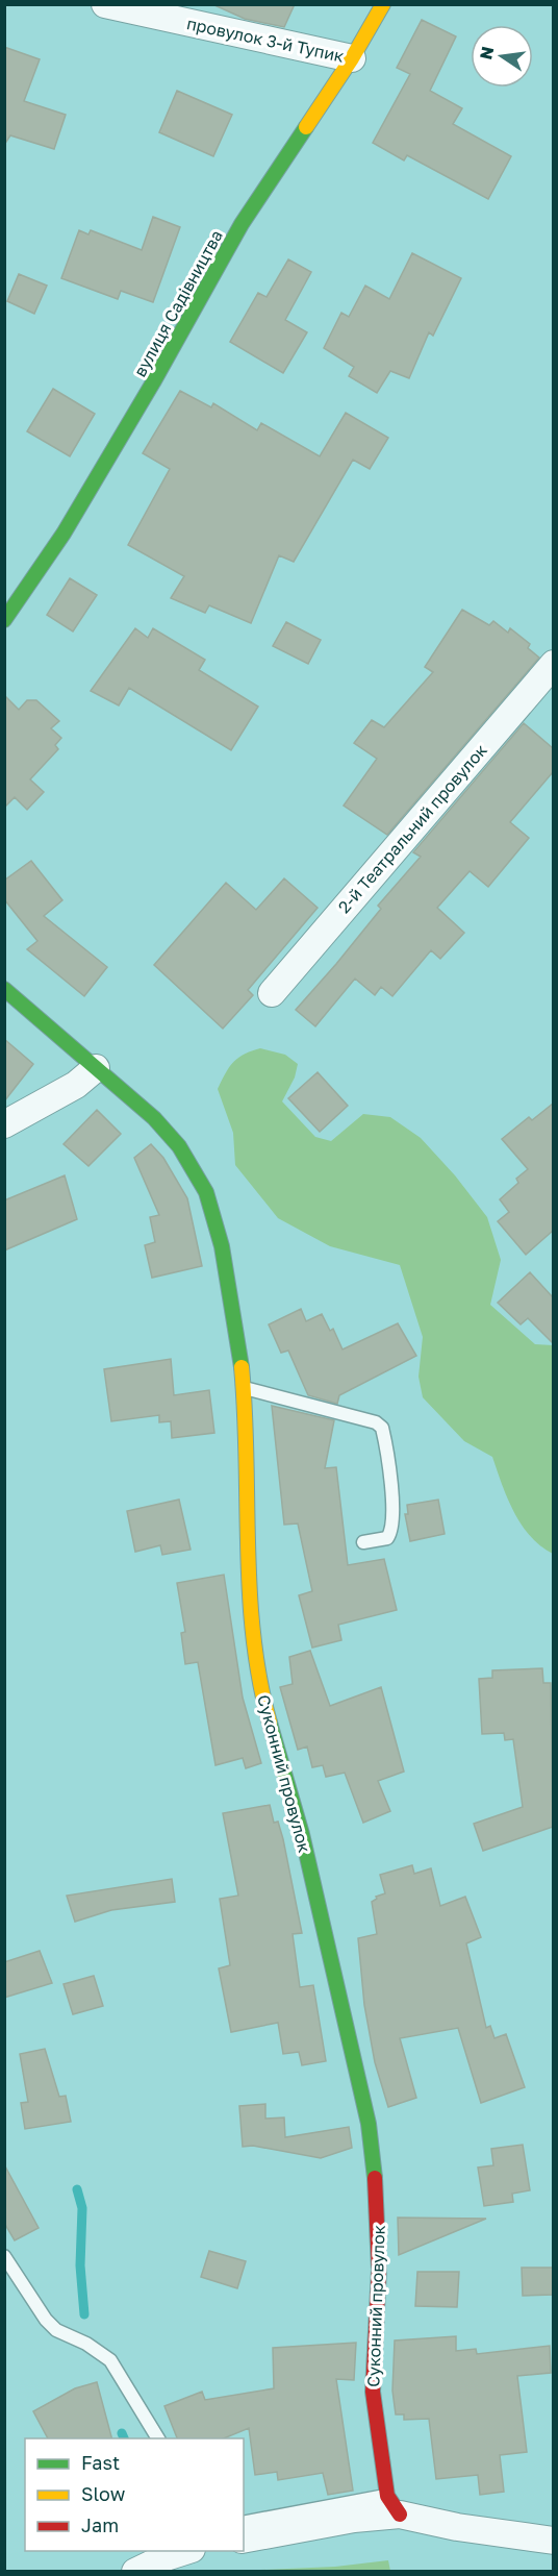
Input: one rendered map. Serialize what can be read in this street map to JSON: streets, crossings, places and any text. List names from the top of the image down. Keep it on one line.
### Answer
{"streets":{"street":["провулок 3-й Тупик","вулиця Садівництва","2-й Театральний провулок","Суконний провулок"]},"crossings":[["провулок 3-й Тупик","вулиця Садівництва"]],"legend":["Fast","Slow","Jam"],"north":"left"}
